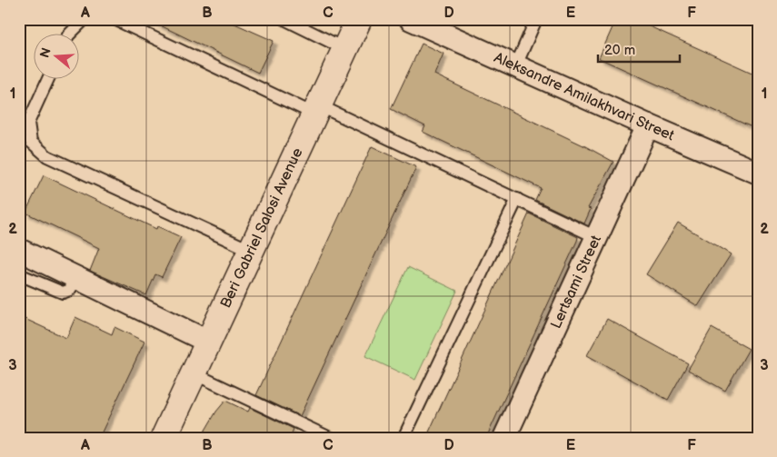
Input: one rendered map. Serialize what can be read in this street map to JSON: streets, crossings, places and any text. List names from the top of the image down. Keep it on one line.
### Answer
{"streets":{"main road":["Beri Gabriel Salosi Avenue"],"street":["Aleksandre Amilakhvari Street","Lertsami Street"]},"crossings":[["Aleksandre Amilakhvari Street","Lertsami Street"]],"scale_bar":"20 m","north":"left","grid":{"columns":["A","B","C","D","E","F"],"rows":["1","2","3"]}}
